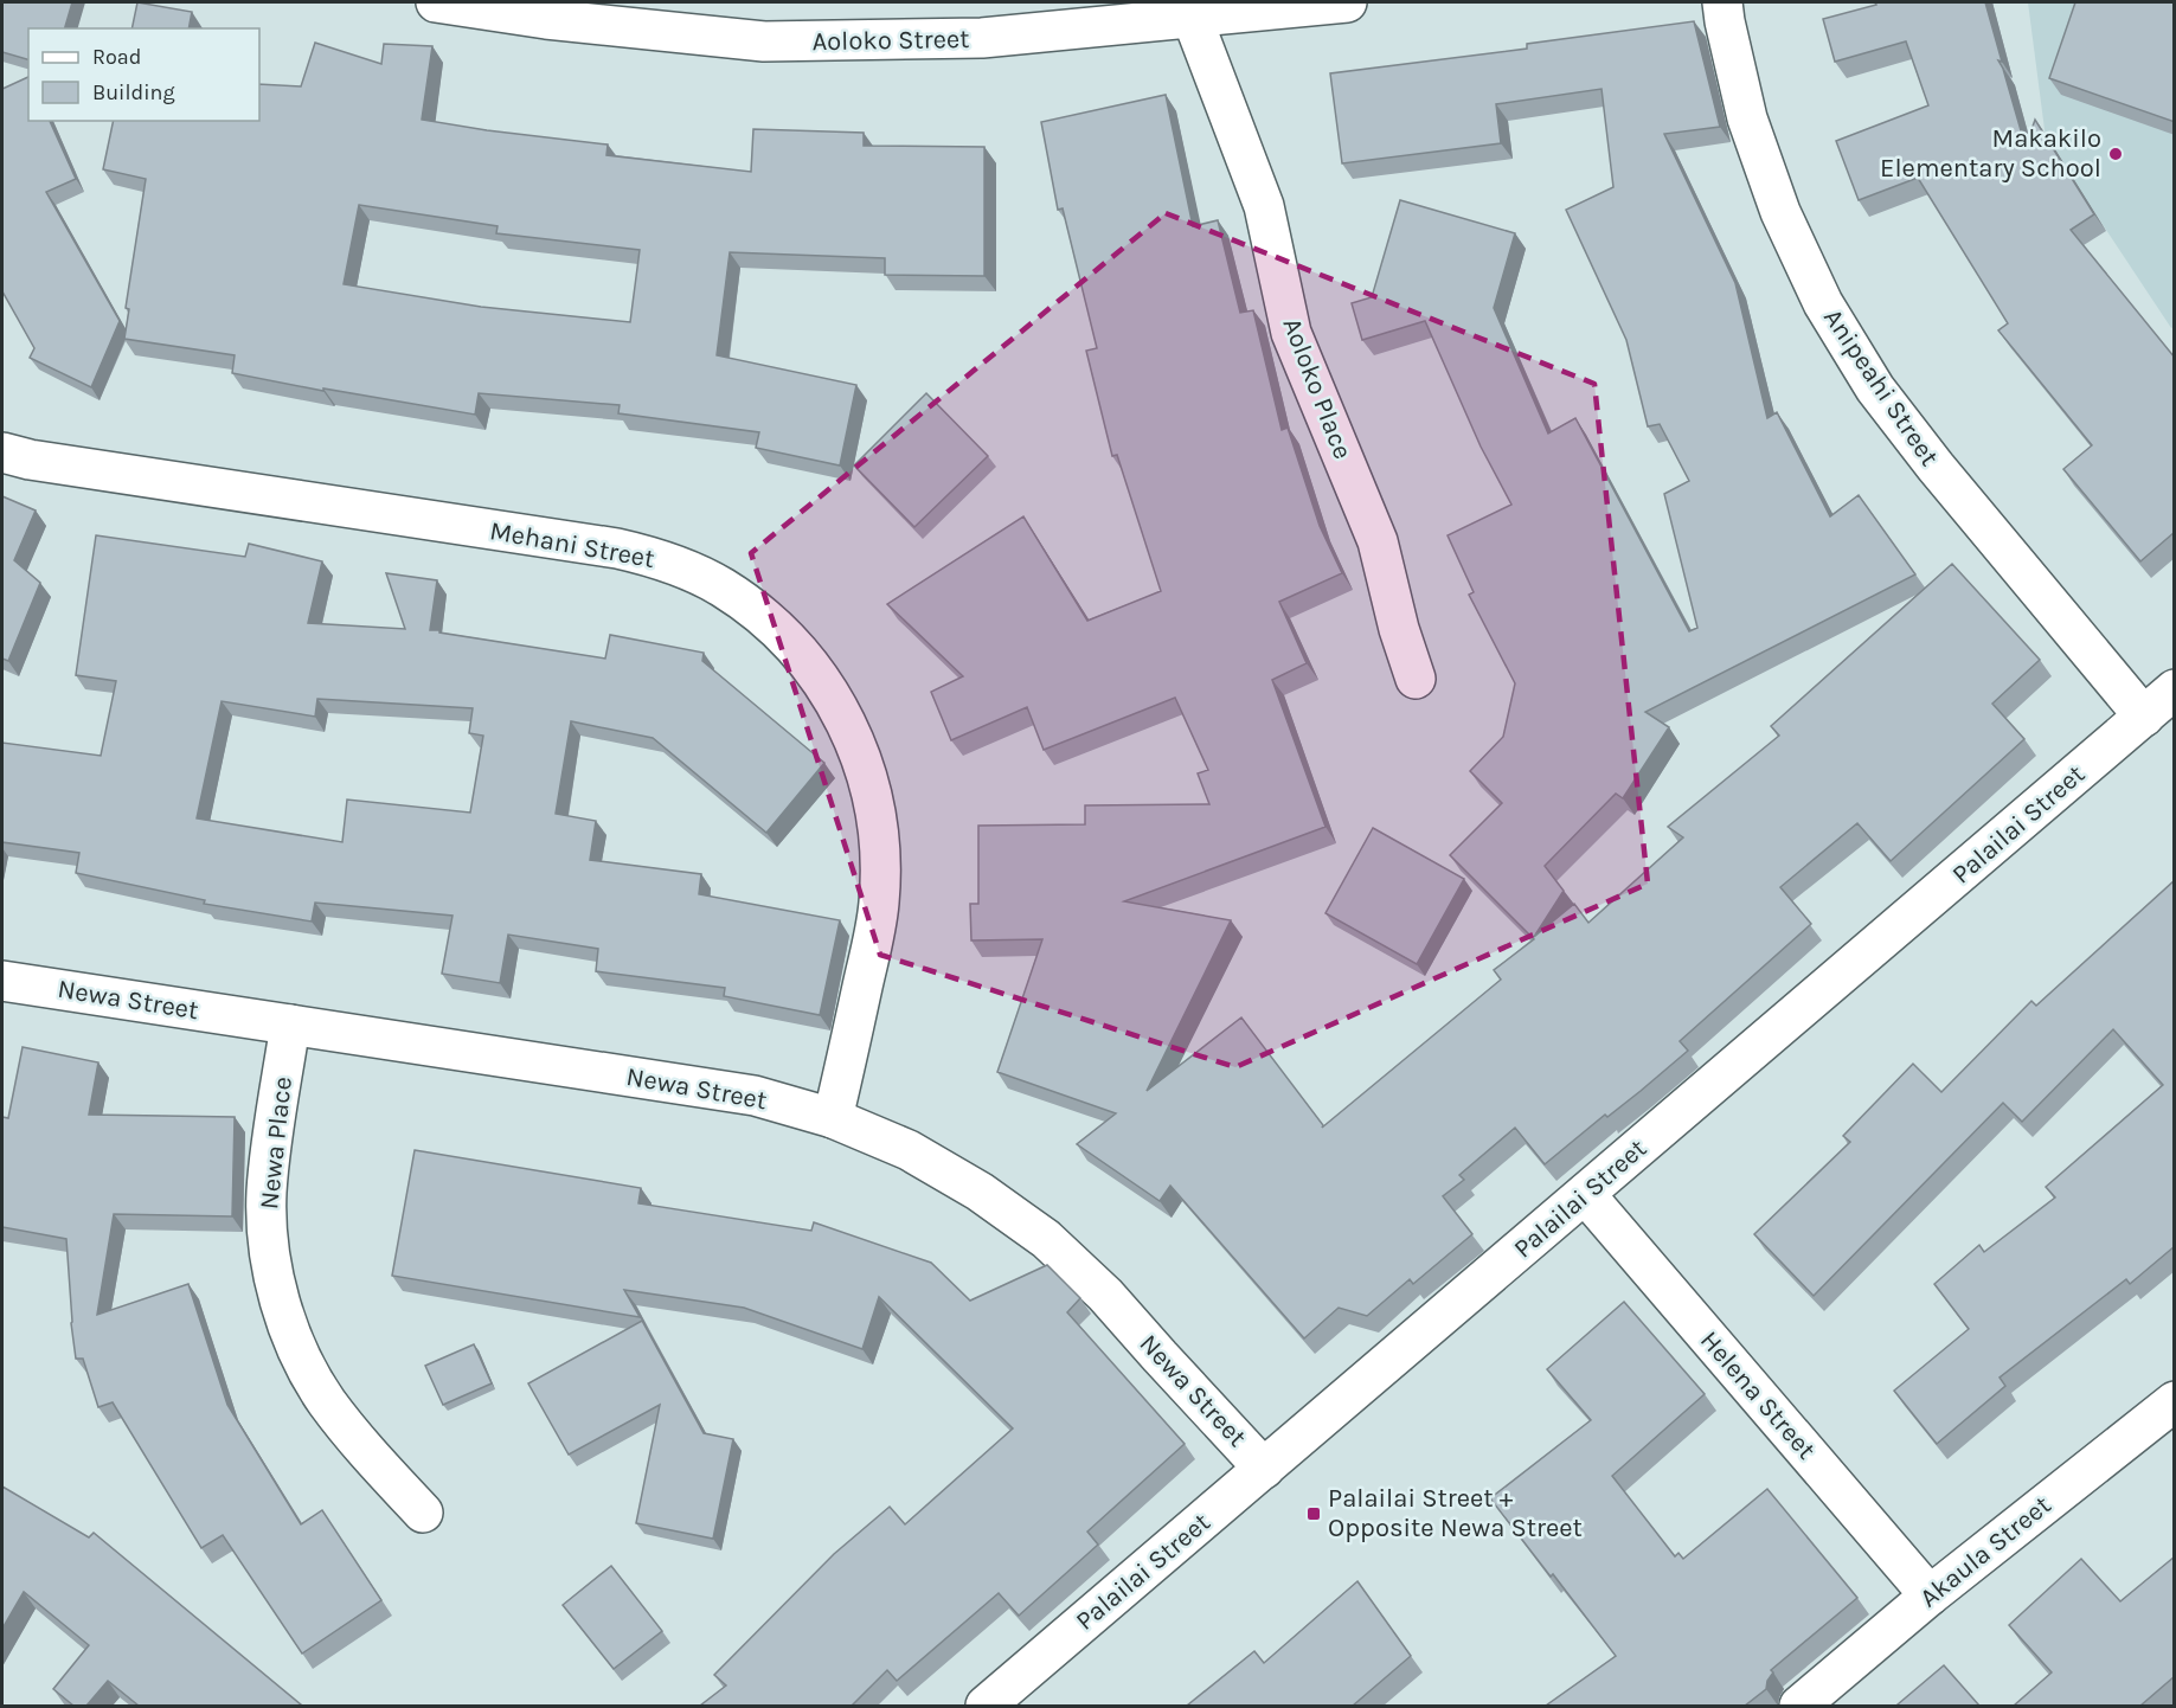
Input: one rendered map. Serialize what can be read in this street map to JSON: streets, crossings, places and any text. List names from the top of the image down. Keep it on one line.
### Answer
{"streets":{"street":["Aoloko Street","Anipeahi Street","Aoloko Place","Mehani Street","Palailai Street","Newa Street","Newa Place","Helena Street","Akaula Street"]},"crossings":[["Aoloko Street","Aoloko Place"],["Anipeahi Street","Palailai Street"],["Mehani Street","Newa Street"],["Palailai Street","Newa Street"],["Palailai Street","Helena Street"],["Newa Street","Newa Place"],["Helena Street","Akaula Street"]],"places":{"other":["Makakilo Elementary School"],"transit":["Palailai Street + Opposite Newa Street"]},"legend":["Road","Building"]}
